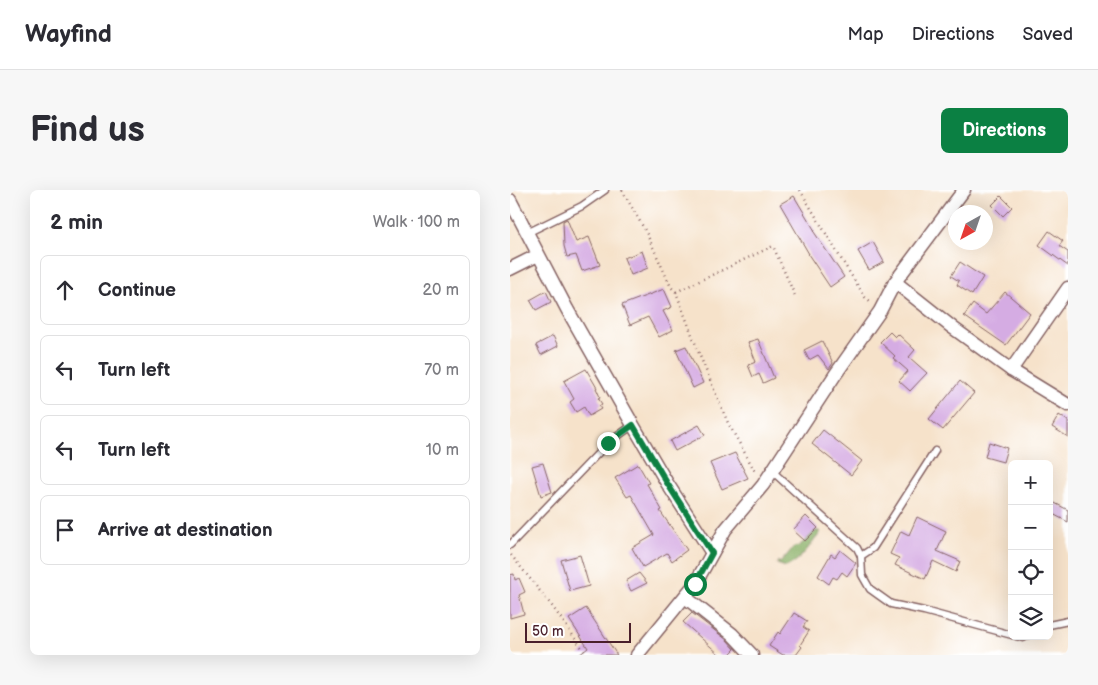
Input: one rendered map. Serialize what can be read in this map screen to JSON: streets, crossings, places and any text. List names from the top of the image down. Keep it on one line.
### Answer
{"scale_bar":"50 m","north":"bottom left","page":{"header":"Wayfind","nav":["Map","Directions","Saved"],"buttons":"Directions","title":"Find us","heading":["2 min","Walk · 100 m"],"list":[["Continue","20 m"],["Turn left","70 m"],["Turn left","10 m"],"Arrive at destination"],"map_buttons":["+","−"],"scale":"50 m"}}
